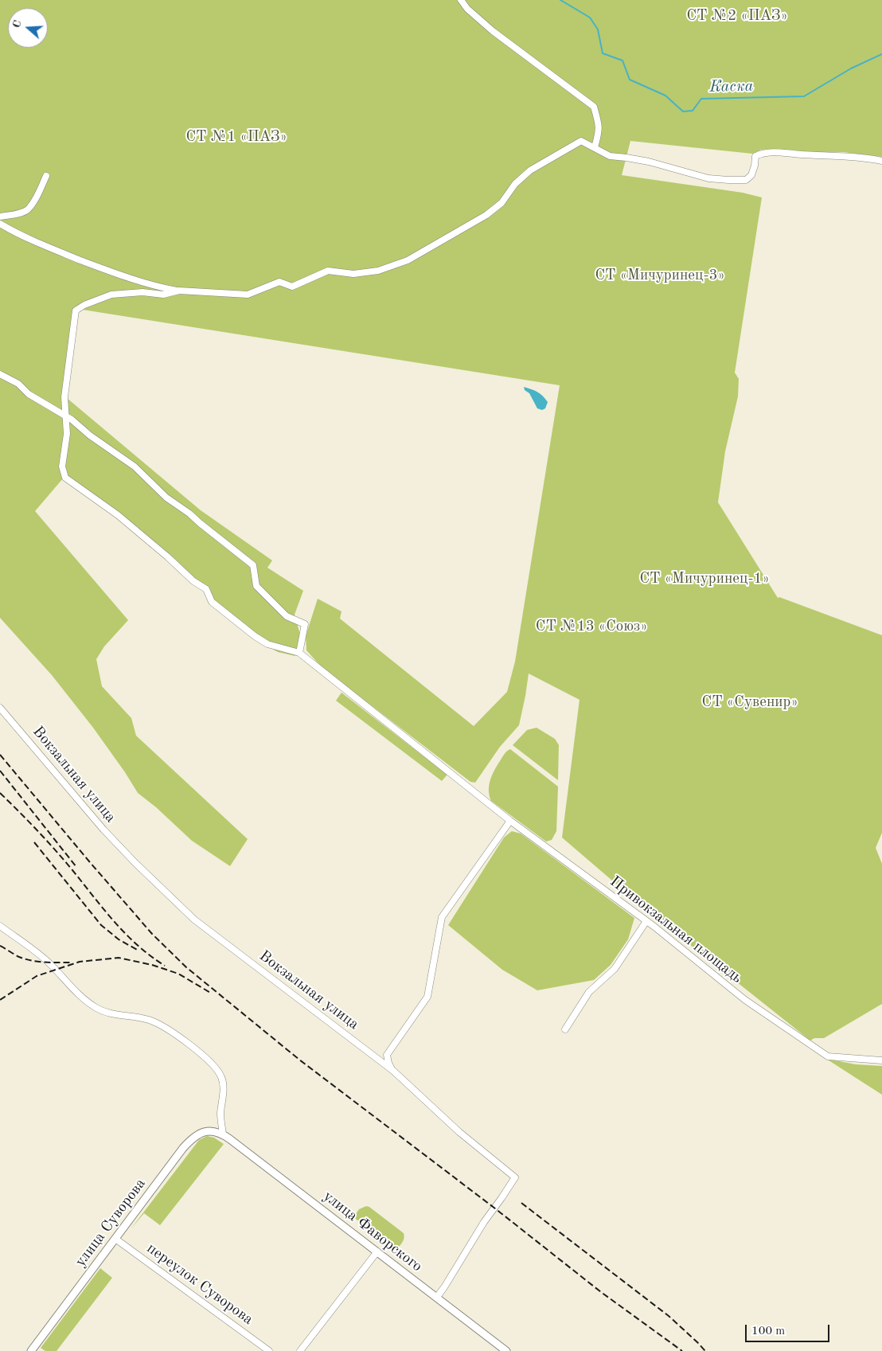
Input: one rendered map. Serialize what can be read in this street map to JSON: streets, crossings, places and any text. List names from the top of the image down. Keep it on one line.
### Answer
{"streets":{"street":["Вокзальная улица","Привокзальная площадь","улица Суворова","улица Фаворского","переулок Суворова"]},"crossings":[["Вокзальная улица","улица Фаворского"],["улица Суворова","улица Фаворского"],["улица Суворова","переулок Суворова"]],"water":["Каска"],"parks":["СТ №2 «ПАЗ»","СТ №1 «ПАЗ»","СТ «Мичуринец-3»","СТ «Мичуринец-1»","СТ №13 «Союз»","СТ «Сувенир»"],"scale_bar":"100 m","north":"left"}
